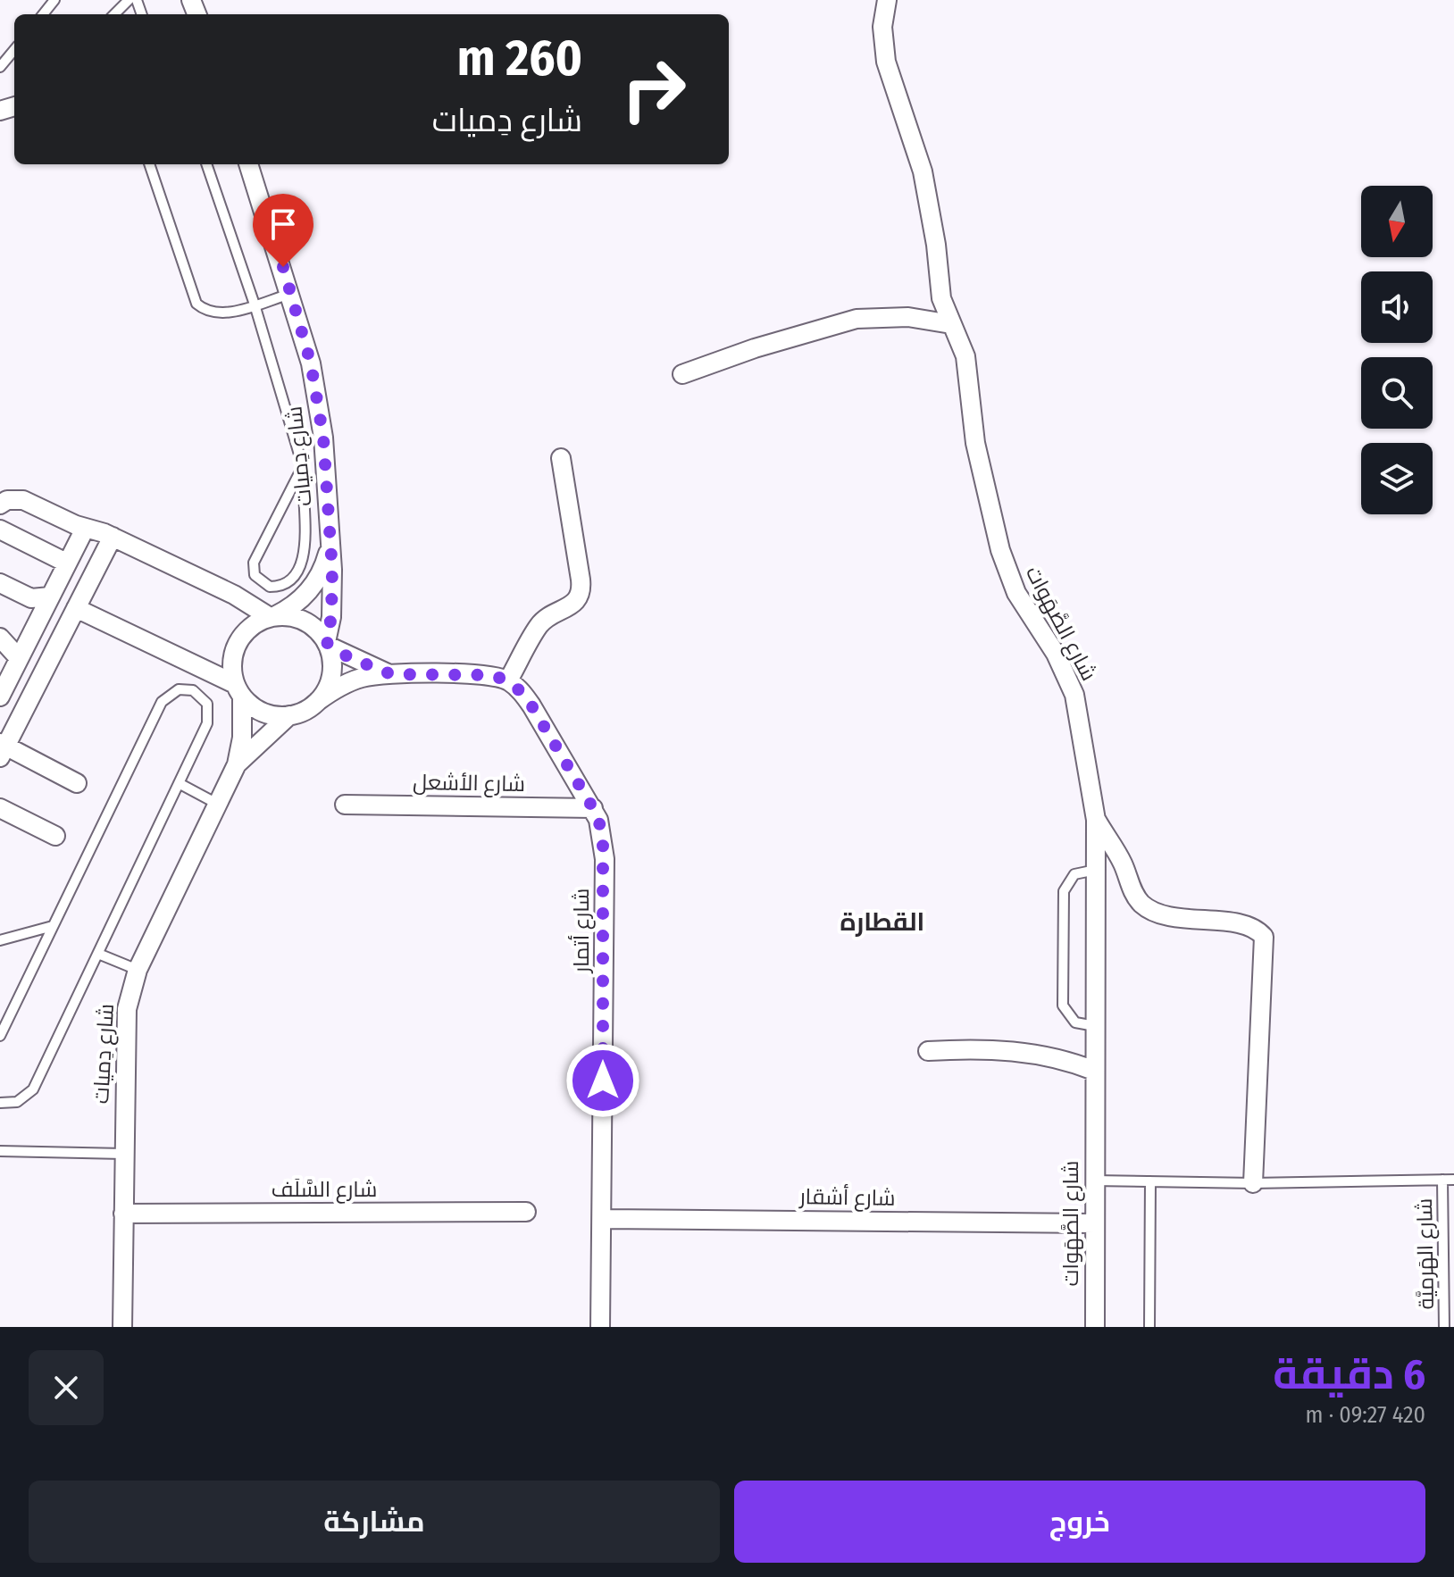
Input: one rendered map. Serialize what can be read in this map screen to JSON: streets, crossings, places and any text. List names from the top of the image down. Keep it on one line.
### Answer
{"streets":{"street":["شارع دِميات","شارع الصَّهَوات","شارع الأشعل","شارع أتمار","شارع السَّلَف","شارع أشقار"],"lane":["شارع الهَرميَّة"]},"crossings":[["شارع دِميات","شارع السَّلَف"],["شارع الصَّهَوات","شارع أشقار"],["شارع الأشعل","شارع أتمار"],["شارع أتمار","شارع أشقار"]],"districts":["القطارة"],"north":"bottom","page":{"turn":["260 m","شارع دِميات"],"heading":["6 دقيقة","420 m · 09:27"],"buttons":["خروج","مشاركة"]}}
